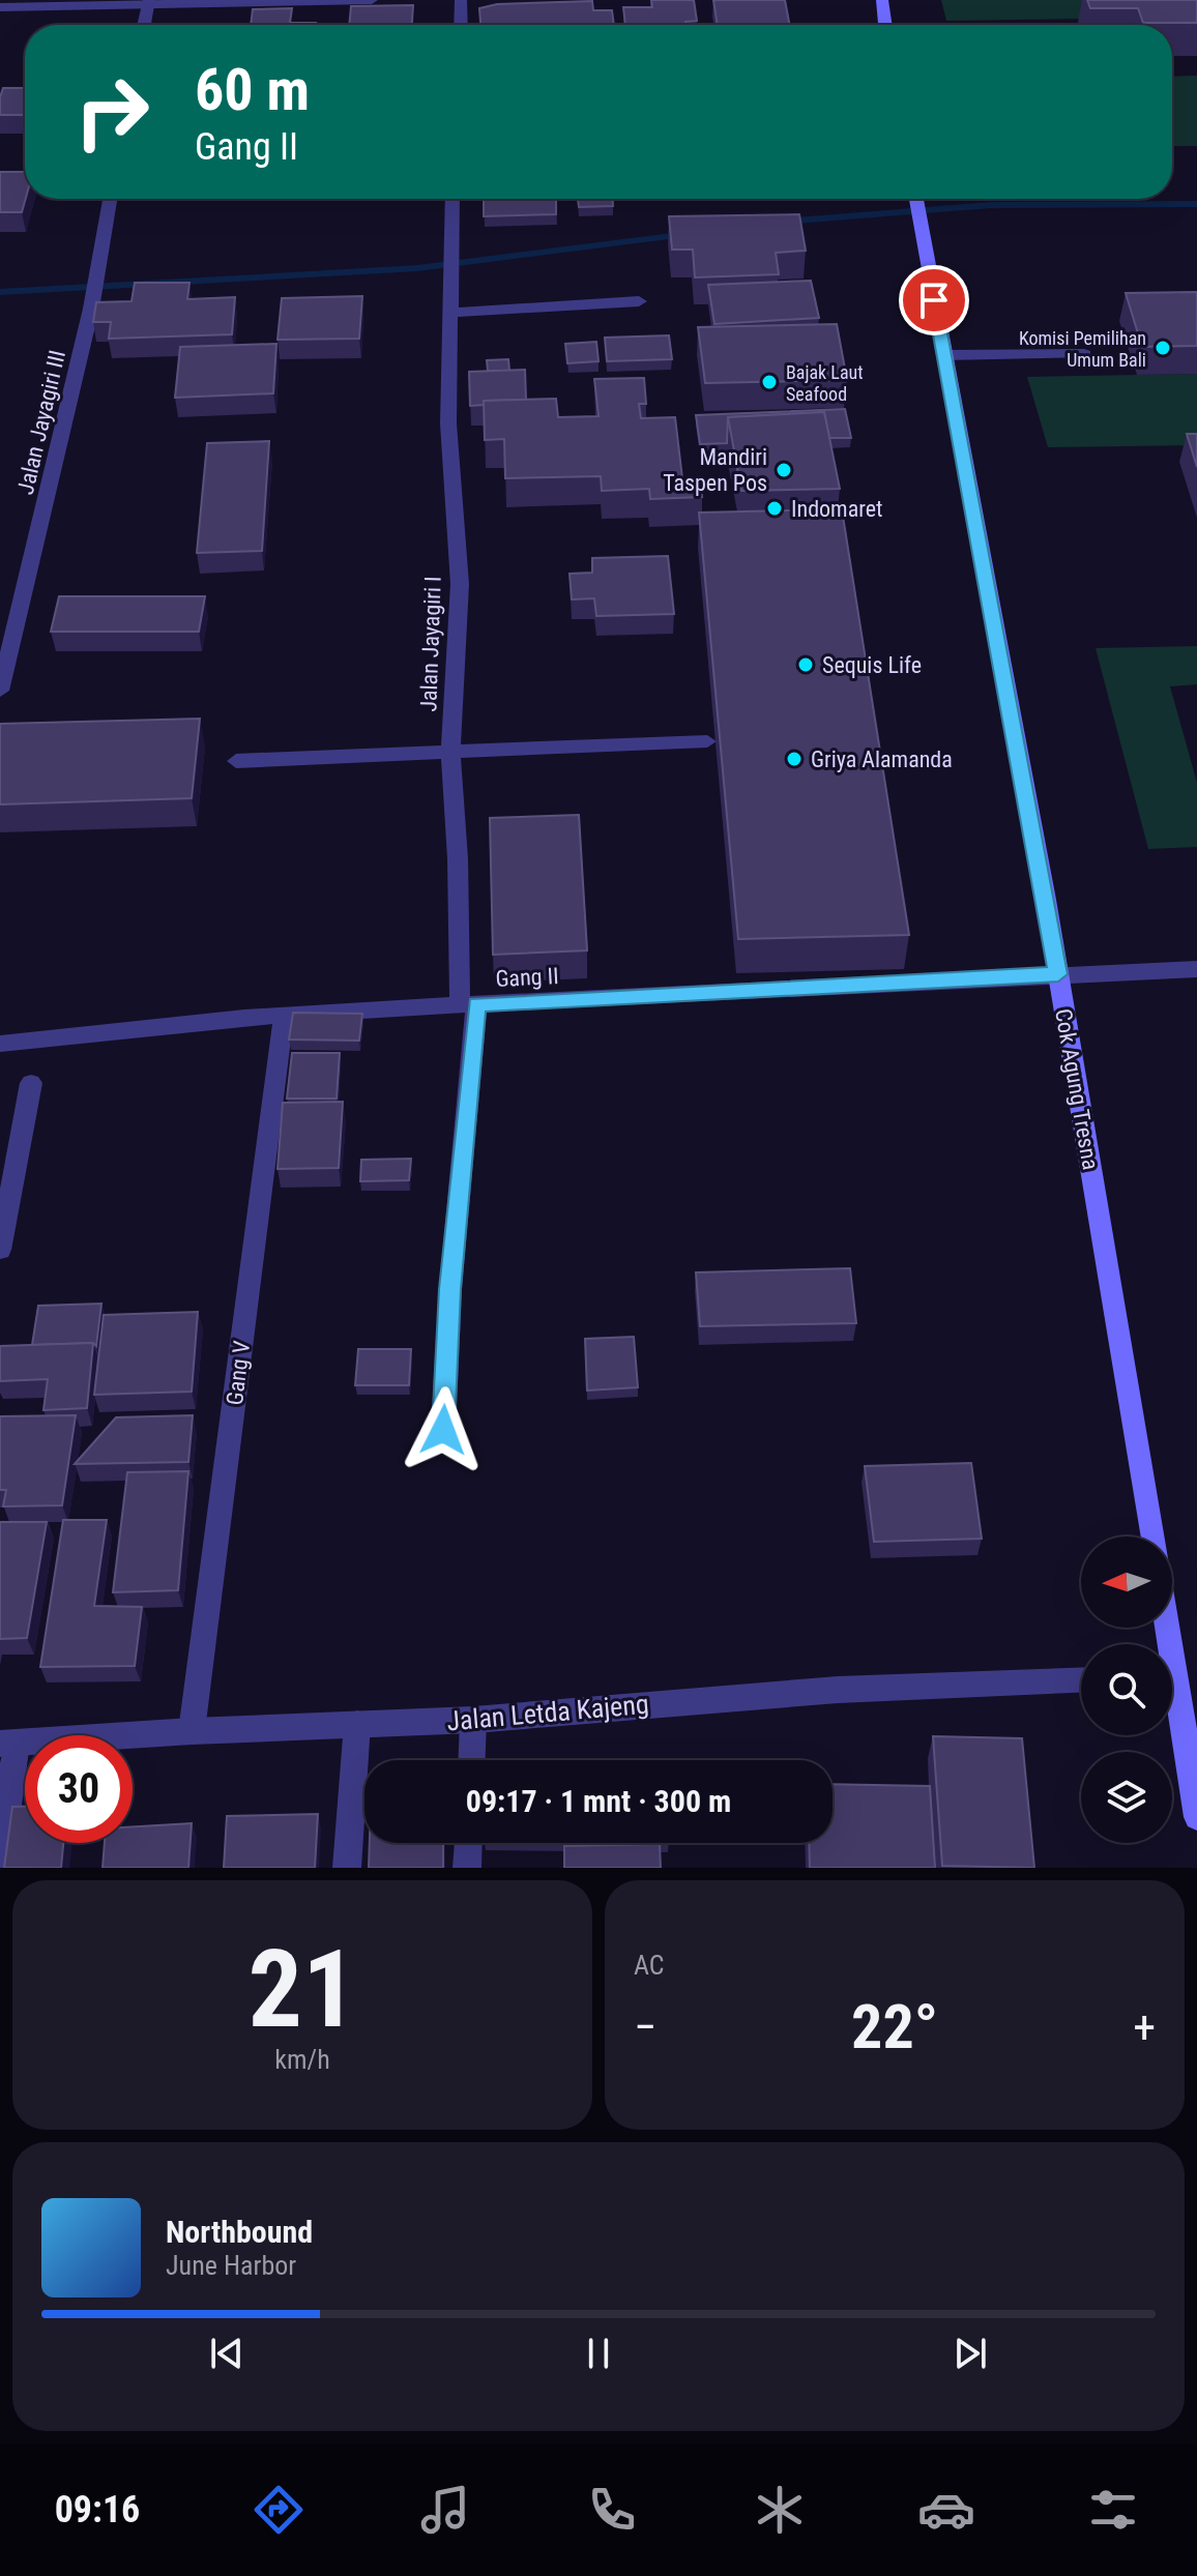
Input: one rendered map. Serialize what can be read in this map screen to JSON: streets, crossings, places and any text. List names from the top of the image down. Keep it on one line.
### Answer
{"streets":{"main road":["Cok Agung Tresna"],"street":["Jalan Jayagiri III","Jalan Jayagiri I","Gang II","Gang V","Jalan Letda Kajeng"]},"crossings":[["Jalan Jayagiri I","Gang II"],["Gang II","Cok Agung Tresna"],["Gang II","Gang V"],["Gang V","Jalan Letda Kajeng"]],"places":["Komisi Pemilihan Umum Bali","Bajak Laut Seafood","Mandiri Taspen Pos","Indomaret","Sequis Life","Griya Alamanda"],"north":"left","page":{"turn":["60 m","Gang II"],"limit":"30","trip":"09:17 · 1 mnt · 300 m","tile":[["21","km/h"],"AC"],"heat":["−","22°","+"],"song":["Northbound","June Harbor"],"tabs":"09:16"}}
